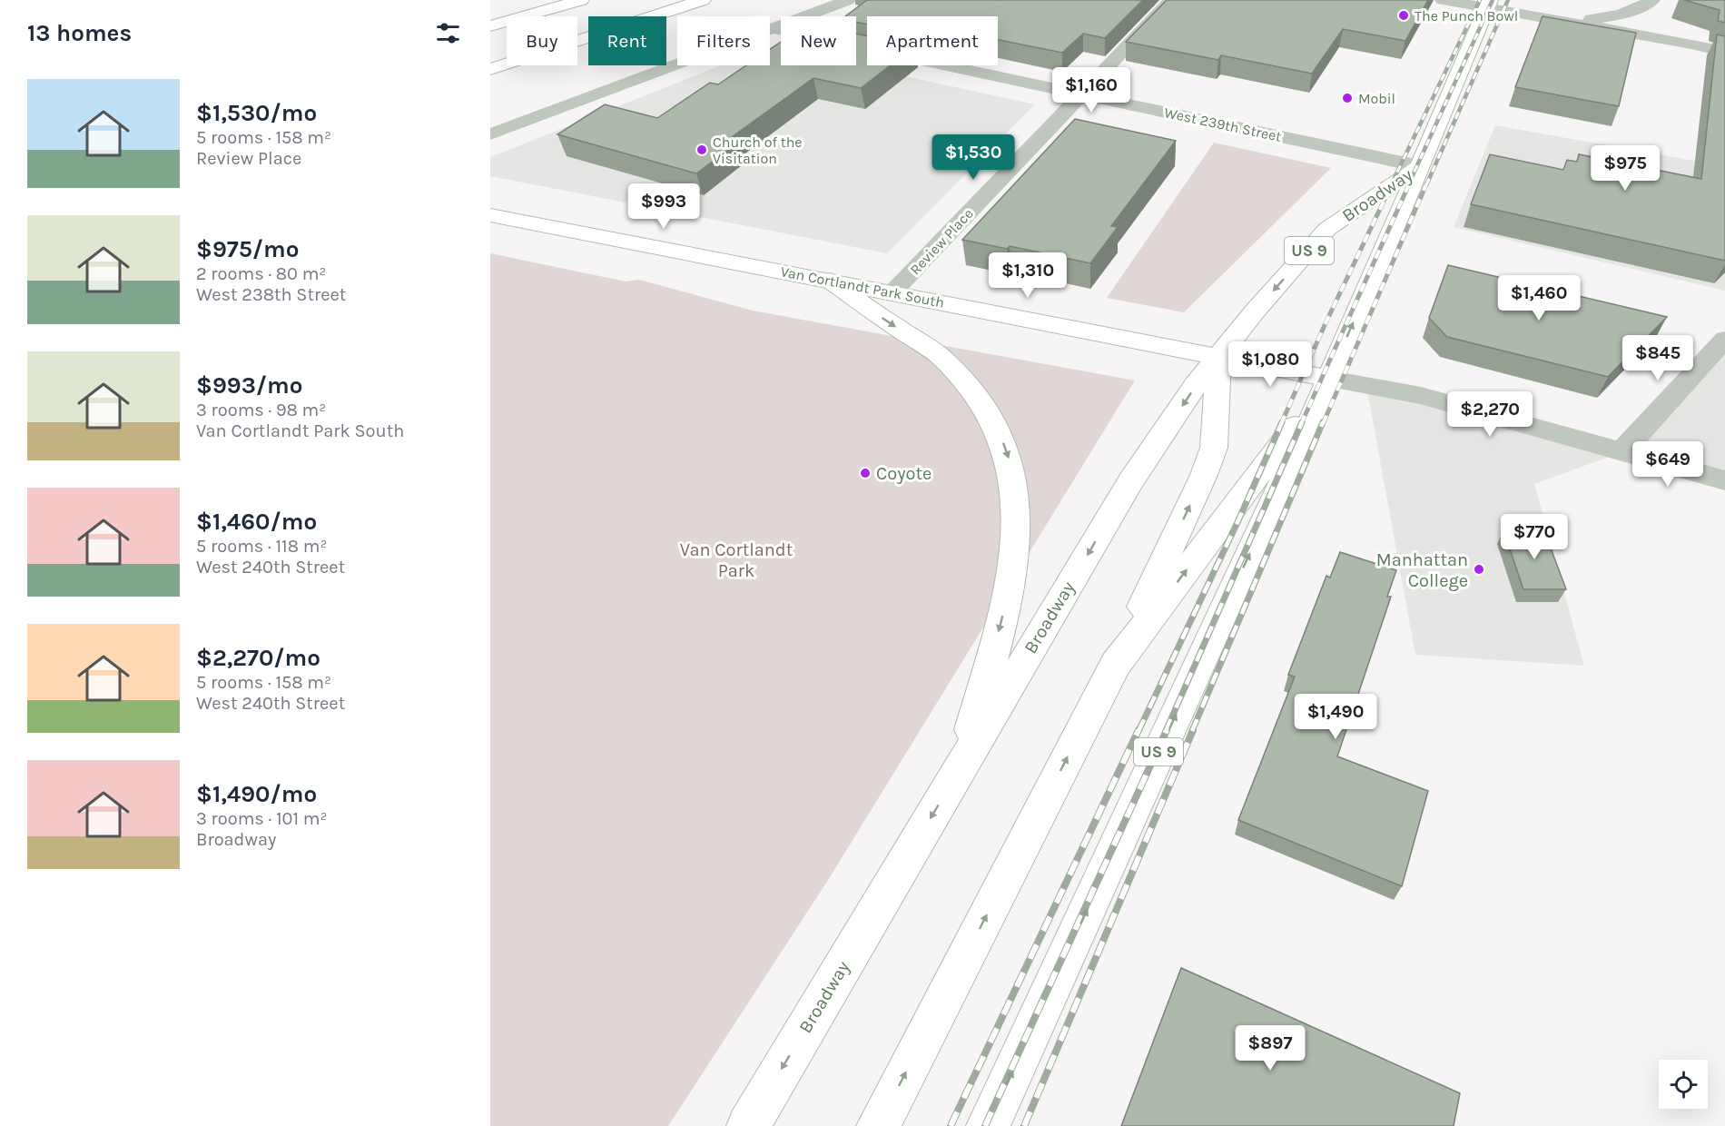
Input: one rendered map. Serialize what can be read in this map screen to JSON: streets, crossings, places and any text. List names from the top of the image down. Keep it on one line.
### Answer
{"streets":{"main road":["Broadway","US 9","Van Cortlandt Park South"],"street":["West 239th Street","Review Place"]},"crossings":[["West 239th Street","Broadway"],["West 239th Street","Review Place"],["Broadway","Van Cortlandt Park South"],["Review Place","Van Cortlandt Park South"]],"parks":["Van Cortlandt Park"],"places":["The Punch Bowl","Mobil","Church of the Visitation","Coyote","Manhattan College"],"page":{"heading":"13 homes","chip":["Buy","Rent","Filters","New","Apartment"],"list":[{"name":"$1,530/mo","note":"5 rooms · 158 m² · Review Place"},{"name":"$975/mo","note":"2 rooms · 80 m² · West 238th Street"},{"name":"$993/mo","note":"3 rooms · 98 m² · Van Cortlandt Park South"},{"name":"$1,460/mo","note":"5 rooms · 118 m² · West 240th Street"},{"name":"$2,270/mo","note":"5 rooms · 158 m² · West 240th Street"},{"name":"$1,490/mo","note":"3 rooms · 101 m² · Broadway"}],"price":["$1,160","$1,530","$975","$993","$1,310","$1,460","$845","$1,080","$2,270","$649","$770","$1,490","$897"]}}
